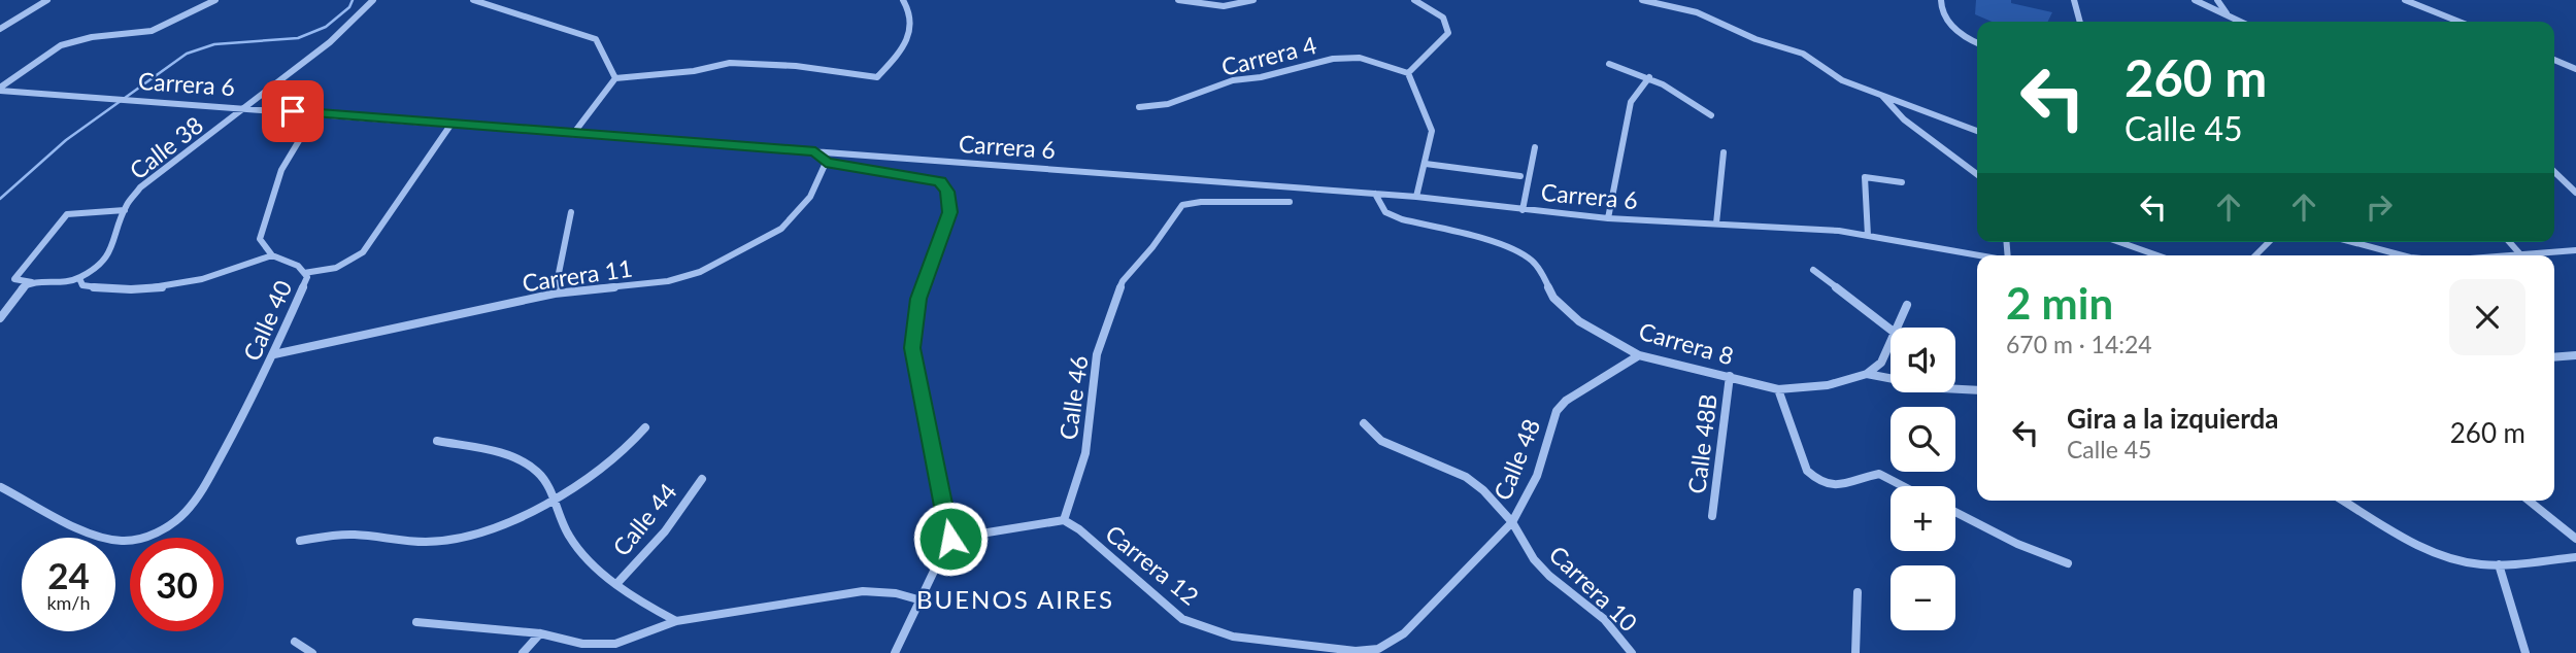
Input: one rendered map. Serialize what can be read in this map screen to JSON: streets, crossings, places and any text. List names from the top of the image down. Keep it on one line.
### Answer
{"streets":{"street":["Carrera 4","Carrera 6","Calle 38","Carrera 11","Calle 40","Carrera 8","Calle 46","Calle 48B","Calle 48","Calle 44","Carrera 12","Carrera 10"]},"crossings":[["Carrera 6","Calle 38"],["Carrera 6","Calle 40"],["Carrera 6","Carrera 8"],["Carrera 11","Calle 40"],["Carrera 8","Calle 48B"],["Carrera 8","Calle 48"],["Calle 46","Carrera 12"],["Calle 48","Carrera 12"],["Calle 48","Carrera 10"]],"districts":["BUENOS AIRES"],"page":{"turn":["260 m","Calle 45"],"heading":["2 min","670 m · 14:24"],"map_buttons":["+","−"],"list":[{"name":"Gira a la izquierda","note":"Calle 45","value":"260 m"}],"speed":"24 km/h","limit":"30"}}
